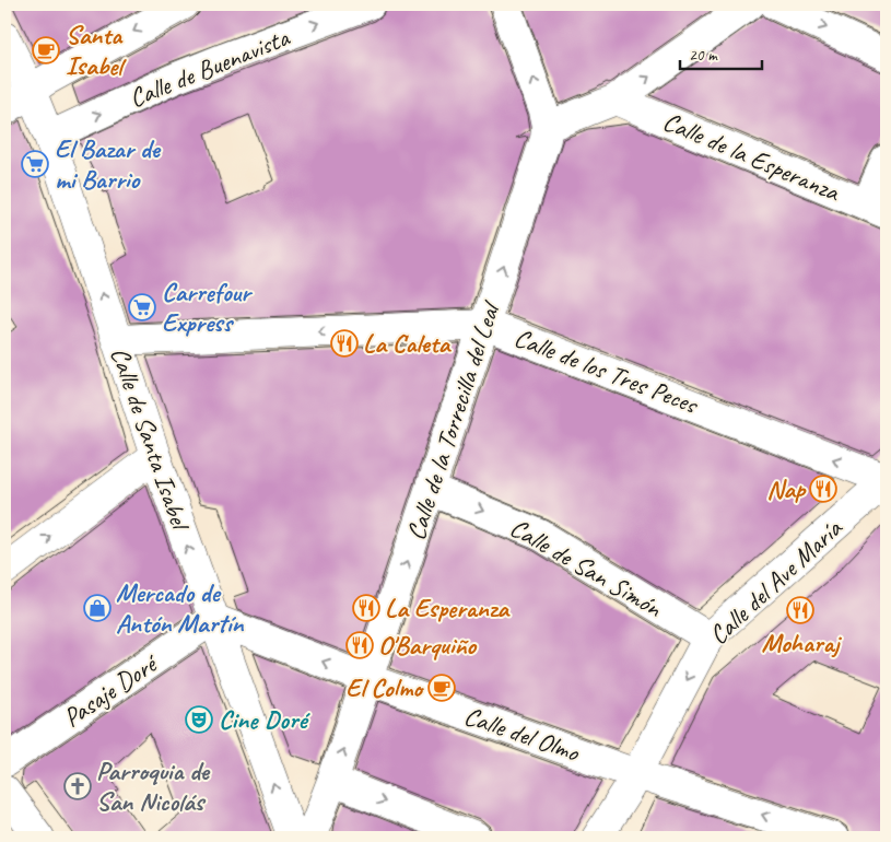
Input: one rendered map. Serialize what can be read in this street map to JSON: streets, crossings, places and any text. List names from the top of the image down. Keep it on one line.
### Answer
{"streets":{"street":["Calle de Buenavista","Calle de la Esperanza","Calle de los Tres Peces","Calle de la Torrecilla del Leal","Calle de Santa Isabel","Calle de San Simón","Calle del Ave María","Pasaje Doré","Calle del Olmo"]},"crossings":[["Calle de Buenavista","Calle de Santa Isabel"],["Calle de los Tres Peces","Calle de la Torrecilla del Leal"],["Calle de los Tres Peces","Calle de Santa Isabel"],["Calle de los Tres Peces","Calle del Ave María"],["Calle de la Torrecilla del Leal","Calle de San Simón"],["Calle de la Torrecilla del Leal","Calle del Olmo"],["Calle de Santa Isabel","Pasaje Doré"],["Calle de Santa Isabel","Calle del Olmo"],["Calle de San Simón","Calle del Ave María"],["Calle del Ave María","Calle del Olmo"],["Pasaje Doré","Calle del Olmo"]],"one_way":["Calle de los Tres Peces","Calle de la Torrecilla del Leal","Calle de Santa Isabel","Calle de San Simón","Calle del Olmo"],"places":{"cafe":["Santa Isabel","El Colmo"],"supermarket":["El Bazar de mi Barrio","Carrefour Express"],"restaurant":["La Caleta","Nap","La Esperanza","Moharaj","O'Barquiño"],"shop":["Mercado de Antón Martín"],"theatre":["Cine Doré"],"church":["Parroquia de San Nicolás"]},"scale_bar":"20 m"}
